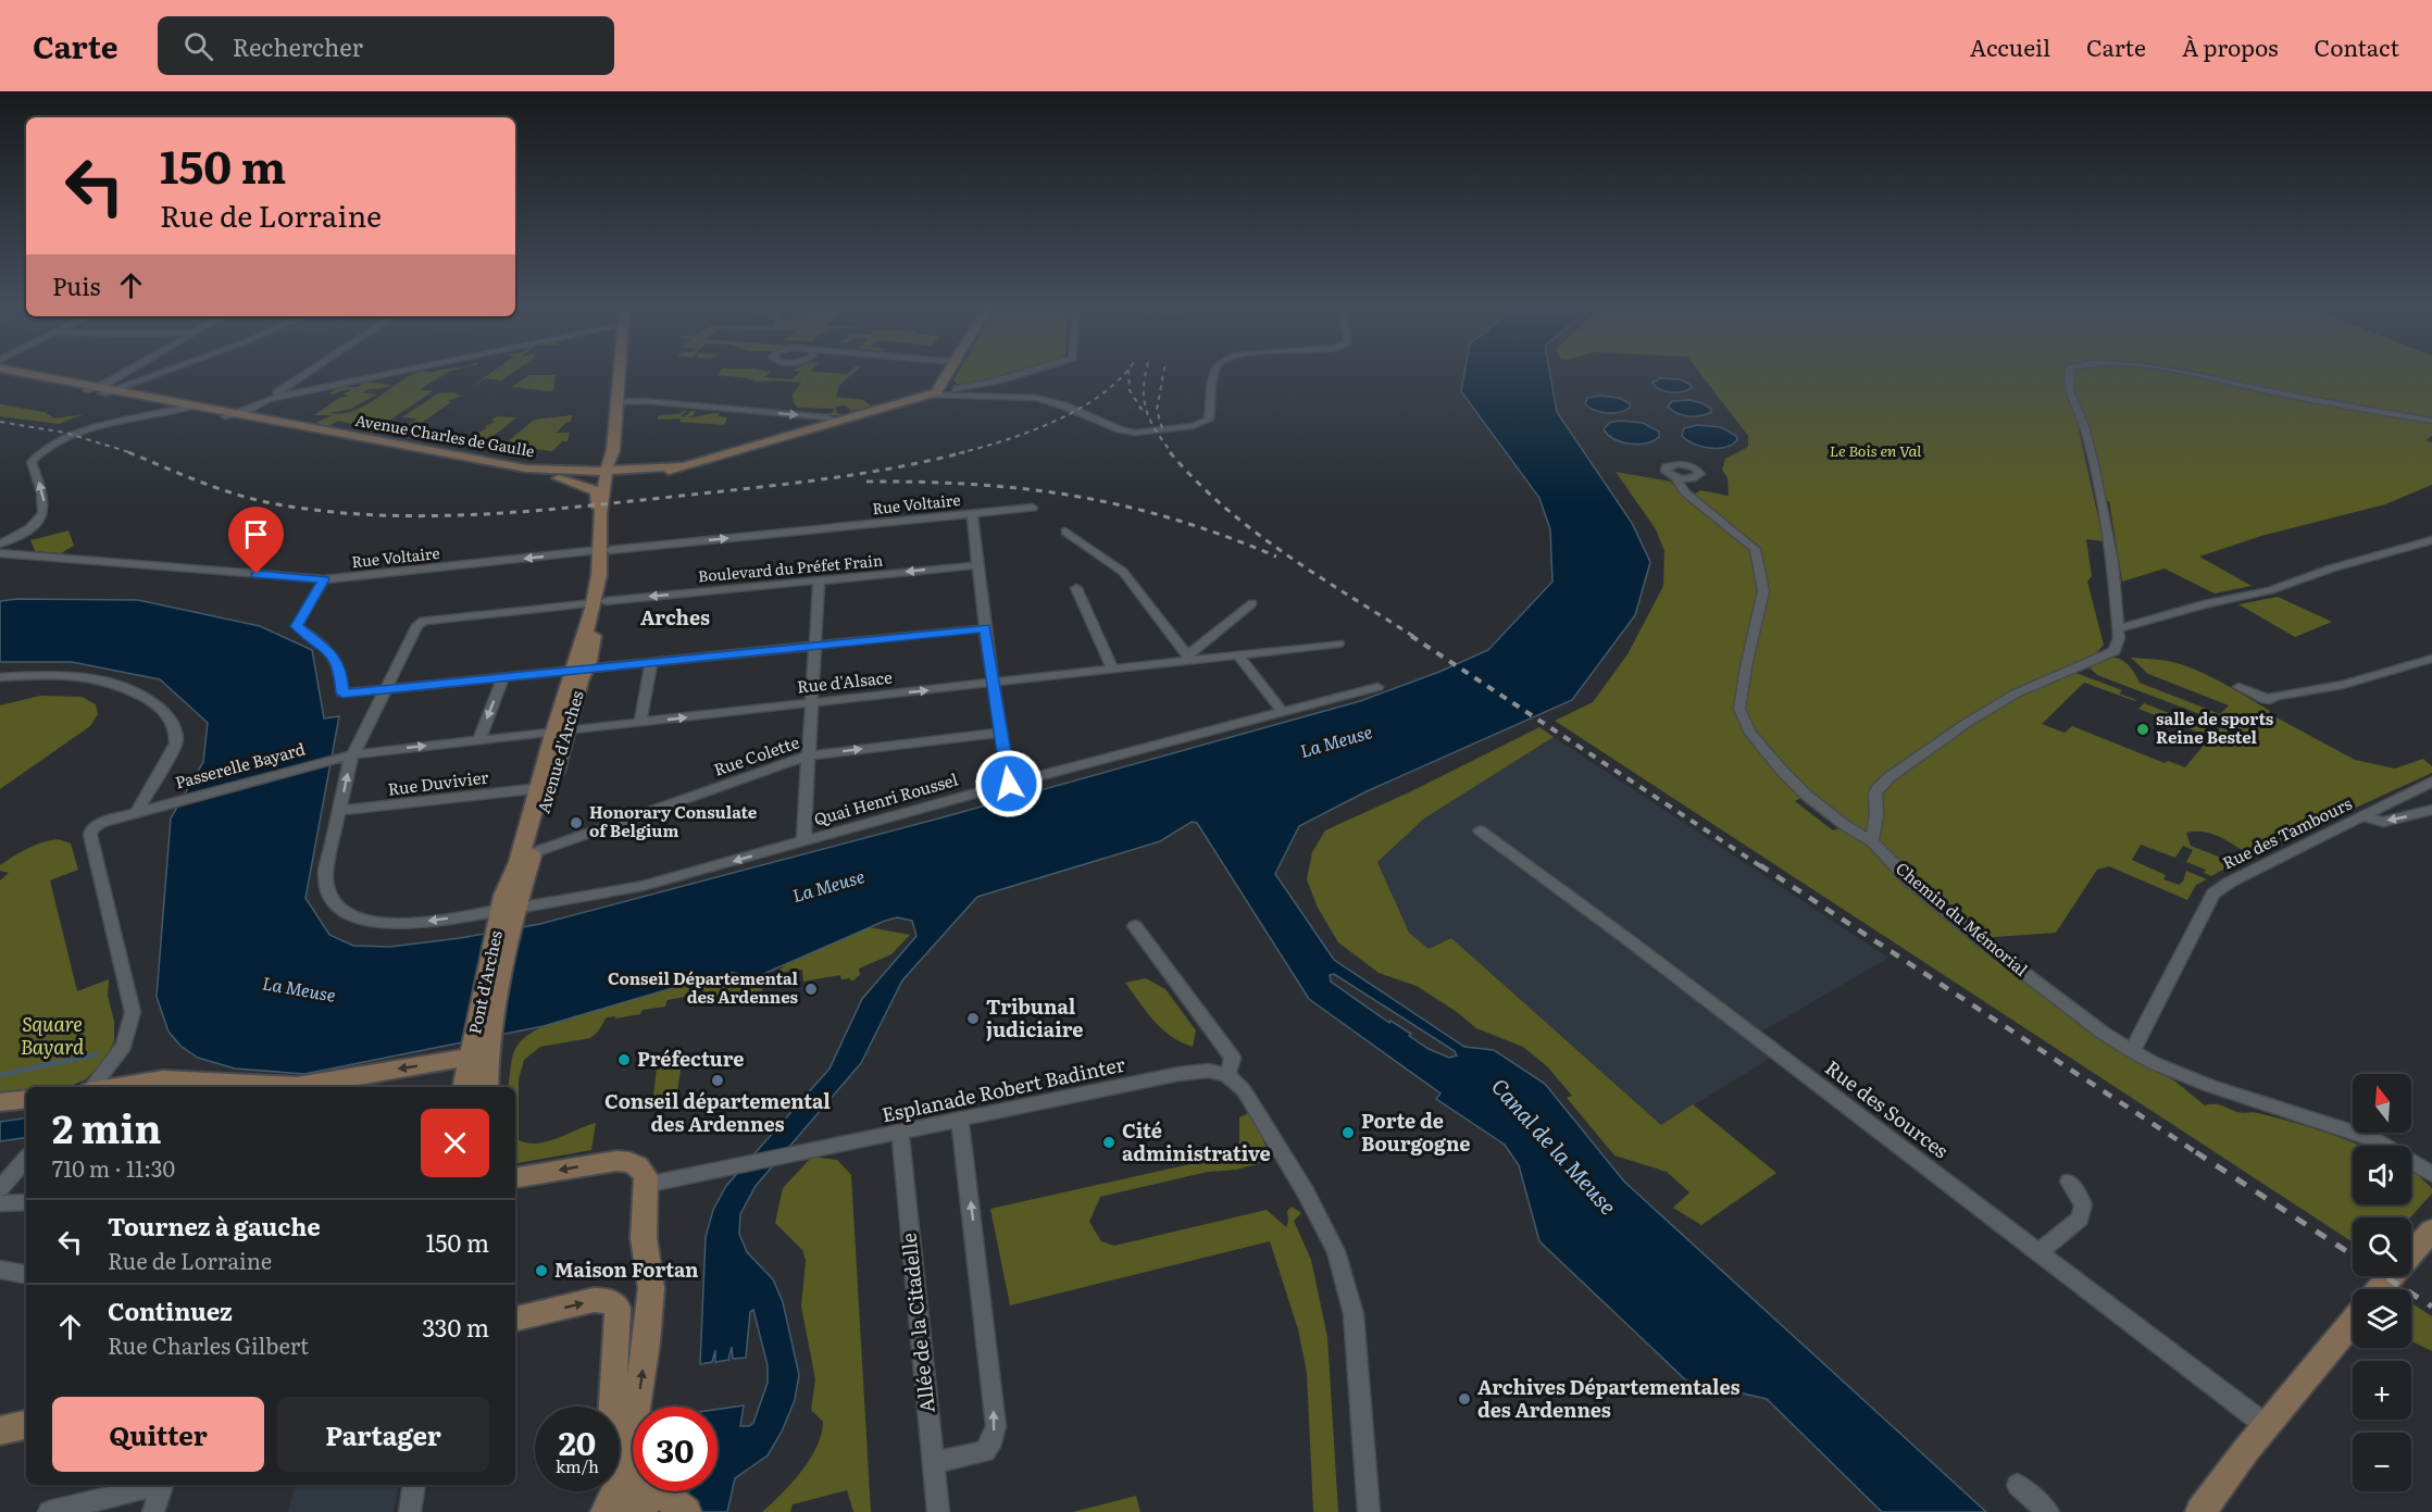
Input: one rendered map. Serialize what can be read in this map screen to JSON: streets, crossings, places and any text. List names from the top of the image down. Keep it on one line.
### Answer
{"streets":{"main road":["Avenue Charles de Gaulle","Avenue d'Arches","Pont d'Arches"],"street":["Rue Voltaire","Boulevard du Préfet Frain","Rue d'Alsace","Rue Colette","Passerelle Bayard","Rue Duvivier","Quai Henri Roussel","Rue des Tambours","Chemin du Mémorial","Esplanade Robert Badinter","Rue des Sources","Allée de la Citadelle"]},"crossings":[["Avenue Charles de Gaulle","Avenue d'Arches"],["Rue Voltaire","Avenue d'Arches"],["Boulevard du Préfet Frain","Avenue d'Arches"],["Boulevard du Préfet Frain","Quai Henri Roussel"],["Rue d'Alsace","Avenue d'Arches"],["Rue d'Alsace","Passerelle Bayard"],["Rue d'Alsace","Quai Henri Roussel"],["Avenue d'Arches","Rue Colette"],["Avenue d'Arches","Rue Duvivier"],["Avenue d'Arches","Quai Henri Roussel"],["Avenue d'Arches","Pont d'Arches"],["Passerelle Bayard","Quai Henri Roussel"],["Rue Duvivier","Quai Henri Roussel"],["Quai Henri Roussel","Pont d'Arches"],["Rue des Tambours","Chemin du Mémorial"],["Esplanade Robert Badinter","Allée de la Citadelle"]],"districts":["Arches"],"water":["La Meuse","Canal de la Meuse"],"parks":["Le Bois en Val","Square Bayard"],"places":["salle de sports Reine Bestel","Honorary Consulate of Belgium","Conseil Départemental des Ardennes","Tribunal judiciaire","Préfecture","Conseil départemental des Ardennes","Porte de Bourgogne","Cité administrative","Maison Fortan","Archives Départementales des Ardennes"],"north":"top","page":{"header":"Carte","search":"Rechercher","nav":["Accueil","Carte","À propos","Contact"],"turn":["150 m","Rue de Lorraine"],"then":"Puis","map_buttons":["+","−"],"heading":["2 min","710 m · 11:30"],"list":[{"name":"Tournez à gauche","note":"Rue de Lorraine","value":"150 m"},{"name":"Continuez","note":"Rue Charles Gilbert","value":"330 m"}],"buttons":["Quitter","Partager"],"speed":"20 km/h","limit":"30"}}
